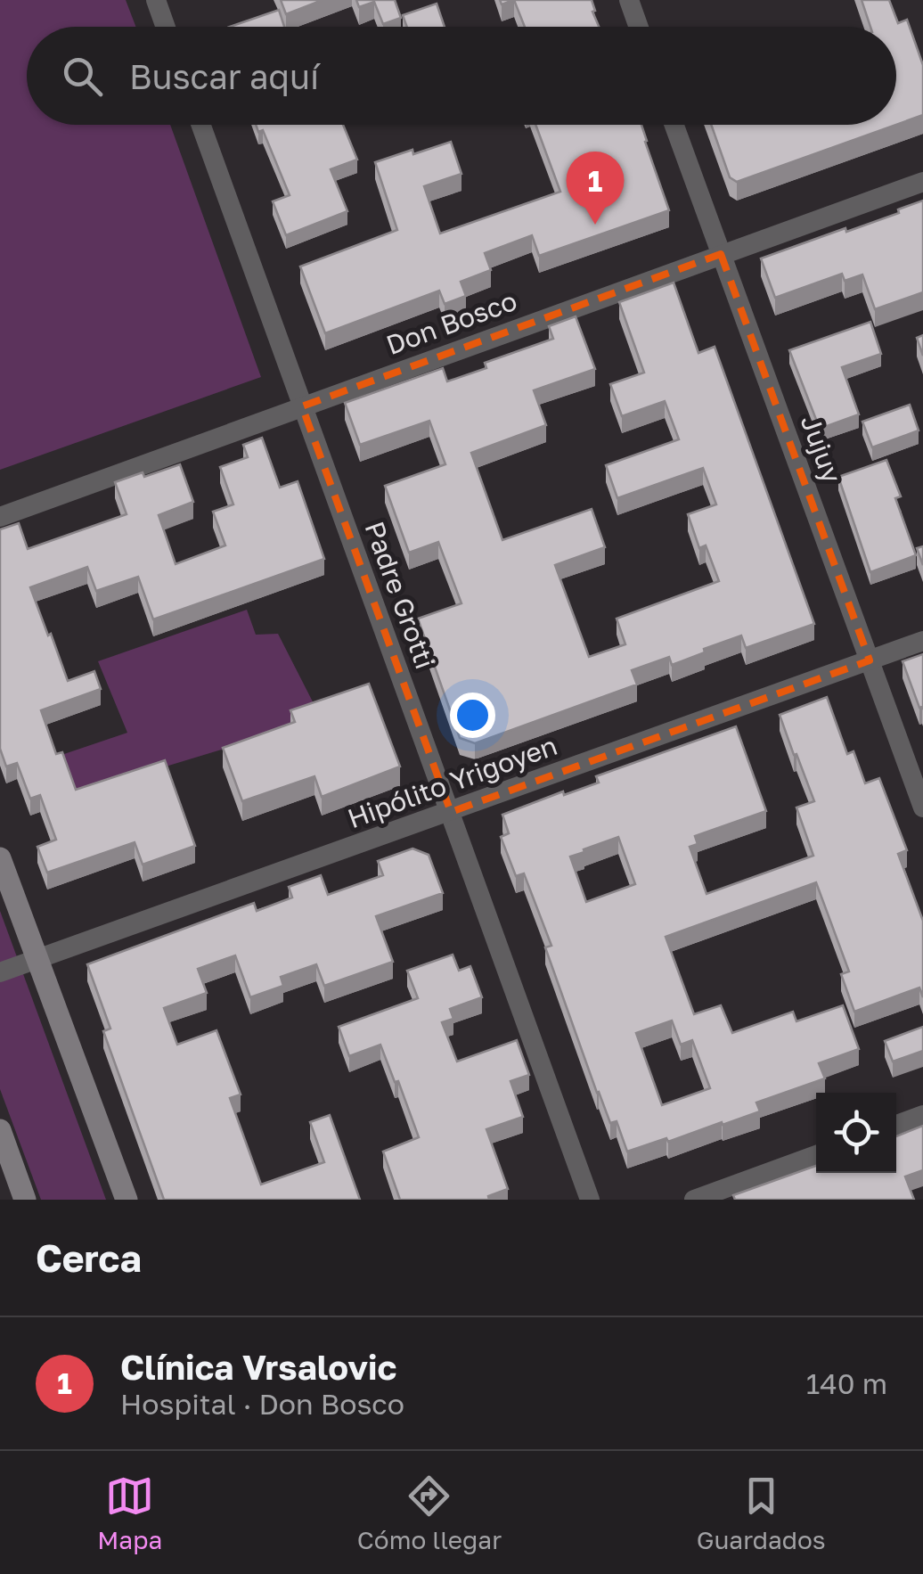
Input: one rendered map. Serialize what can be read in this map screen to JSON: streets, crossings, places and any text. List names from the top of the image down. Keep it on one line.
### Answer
{"streets":{"street":["Don Bosco","Jujuy","Padre Grotti","Hipólito Yrigoyen"]},"crossings":[["Don Bosco","Jujuy"],["Don Bosco","Padre Grotti"],["Jujuy","Hipólito Yrigoyen"],["Padre Grotti","Hipólito Yrigoyen"]],"page":{"search":"Buscar aquí","pins":"1","heading":"Cerca","list":[{"mark":"1","name":"Clínica Vrsalovic","note":"Hospital · Don Bosco","value":"140 m"}],"nav":["Mapa","Cómo llegar","Guardados"]}}
